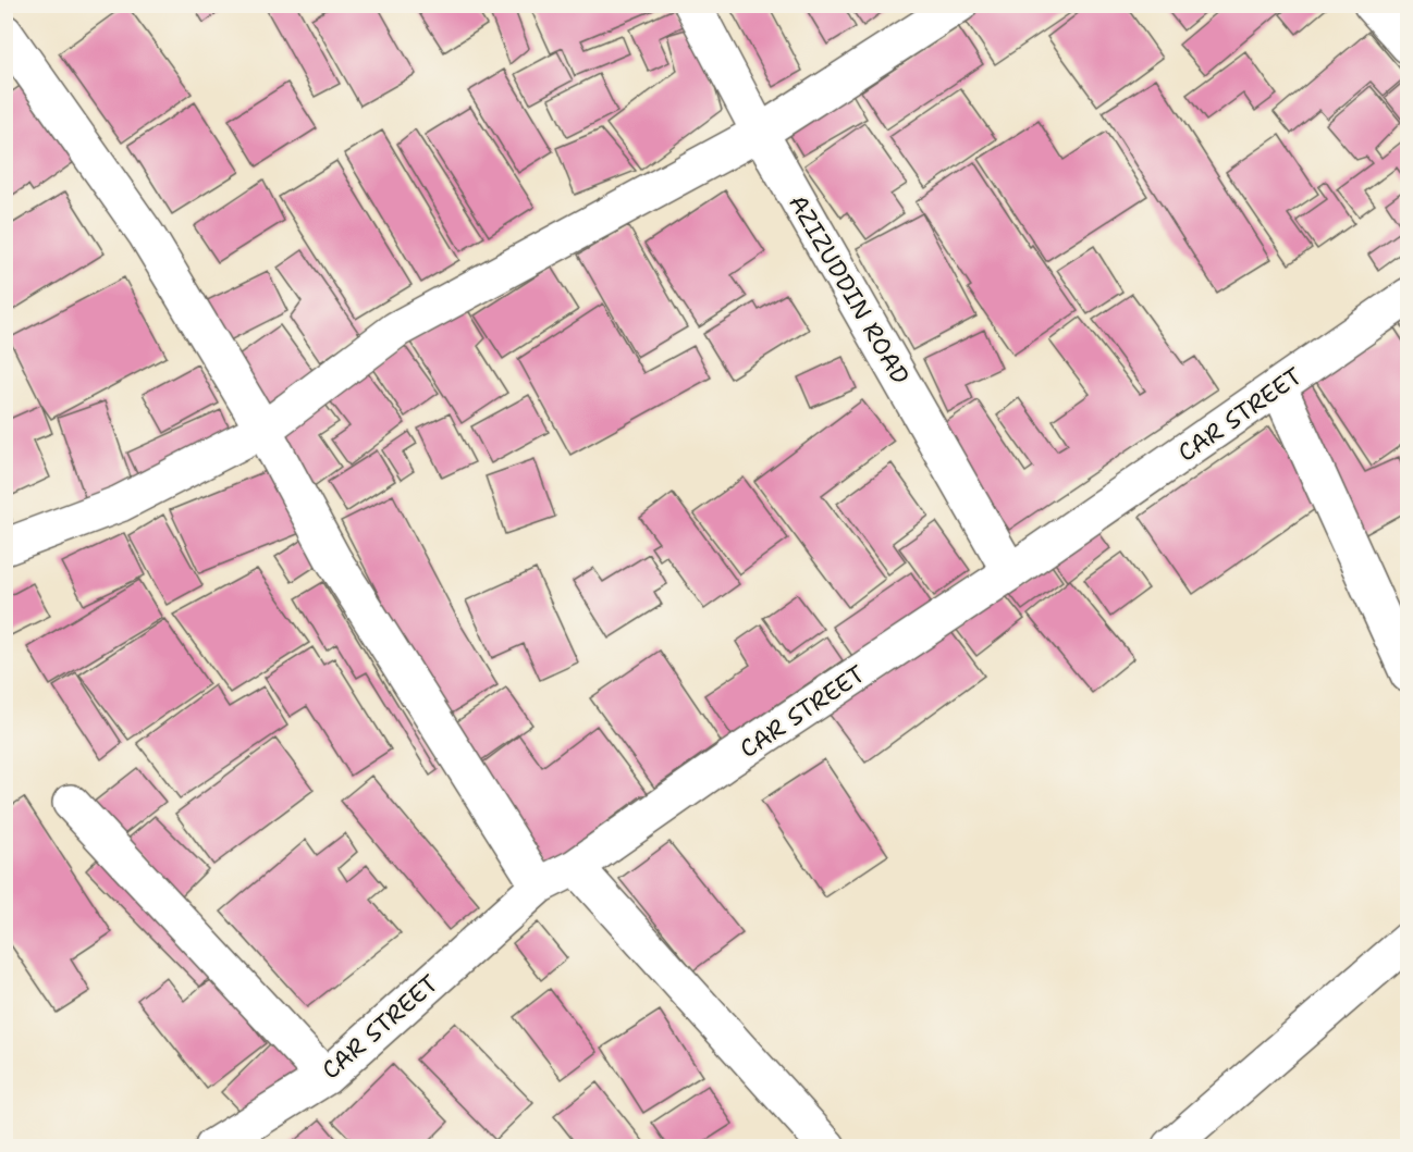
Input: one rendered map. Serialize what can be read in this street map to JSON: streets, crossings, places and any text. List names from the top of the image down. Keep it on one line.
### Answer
{"streets":{"street":["AZIZUDDIN ROAD","CAR STREET"]},"crossings":[["AZIZUDDIN ROAD","CAR STREET"]]}
